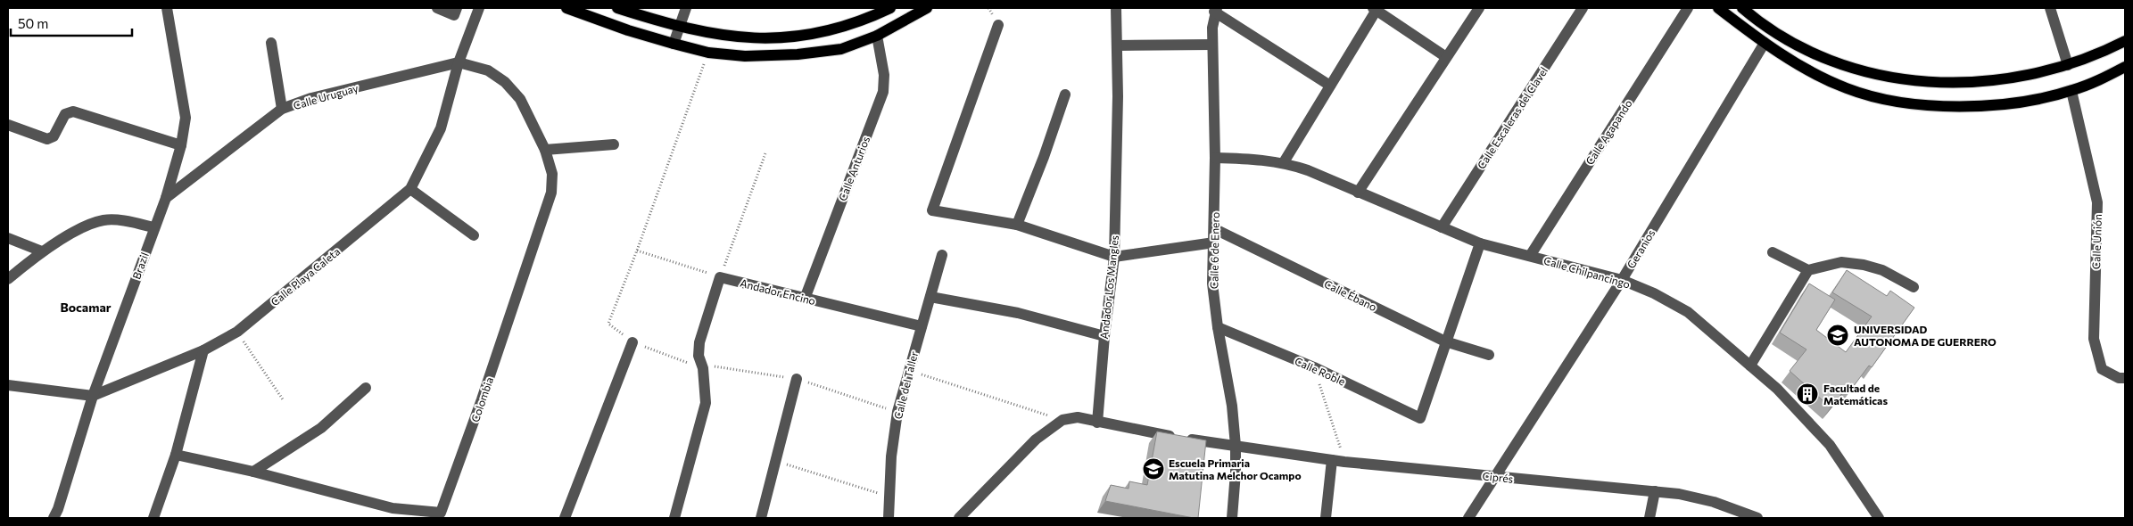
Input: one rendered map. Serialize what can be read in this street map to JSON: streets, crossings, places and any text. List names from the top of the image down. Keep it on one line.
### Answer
{"streets":{"street":["Calle Uruguay","Calle Escaleras del Clavel","Calle Agapando","Calle Anturios","Calle Unión","Geranios","Calle 6 de Enero","Brazil","Calle Chilpancingo","Calle Playa Caleta","Andador Los Mangles","Andador Encino","Calle Ébano","Calle Roble","Calle del Taller","Colombia","Ciprés"]},"crossings":[["Calle Uruguay","Brazil"],["Calle Uruguay","Calle Playa Caleta"],["Calle Uruguay","Colombia"],["Calle Escaleras del Clavel","Calle Chilpancingo"],["Calle Agapando","Calle Chilpancingo"],["Calle Anturios","Andador Encino"],["Geranios","Calle Chilpancingo"],["Geranios","Ciprés"],["Calle 6 de Enero","Calle Chilpancingo"],["Calle 6 de Enero","Calle Ébano"],["Calle 6 de Enero","Calle Roble"],["Calle 6 de Enero","Ciprés"],["Brazil","Calle Playa Caleta"],["Calle Playa Caleta","Colombia"],["Andador Los Mangles","Ciprés"],["Andador Encino","Calle del Taller"],["Calle Ébano","Calle Roble"]],"districts":["Bocamar"],"places":{"school or university":["UNIVERSIDAD AUTONOMA DE GUERRERO","Escuela Primaria Matutina Melchor Ocampo"],"building":["Facultad de Matemáticas"]},"scale_bar":"50 m"}
